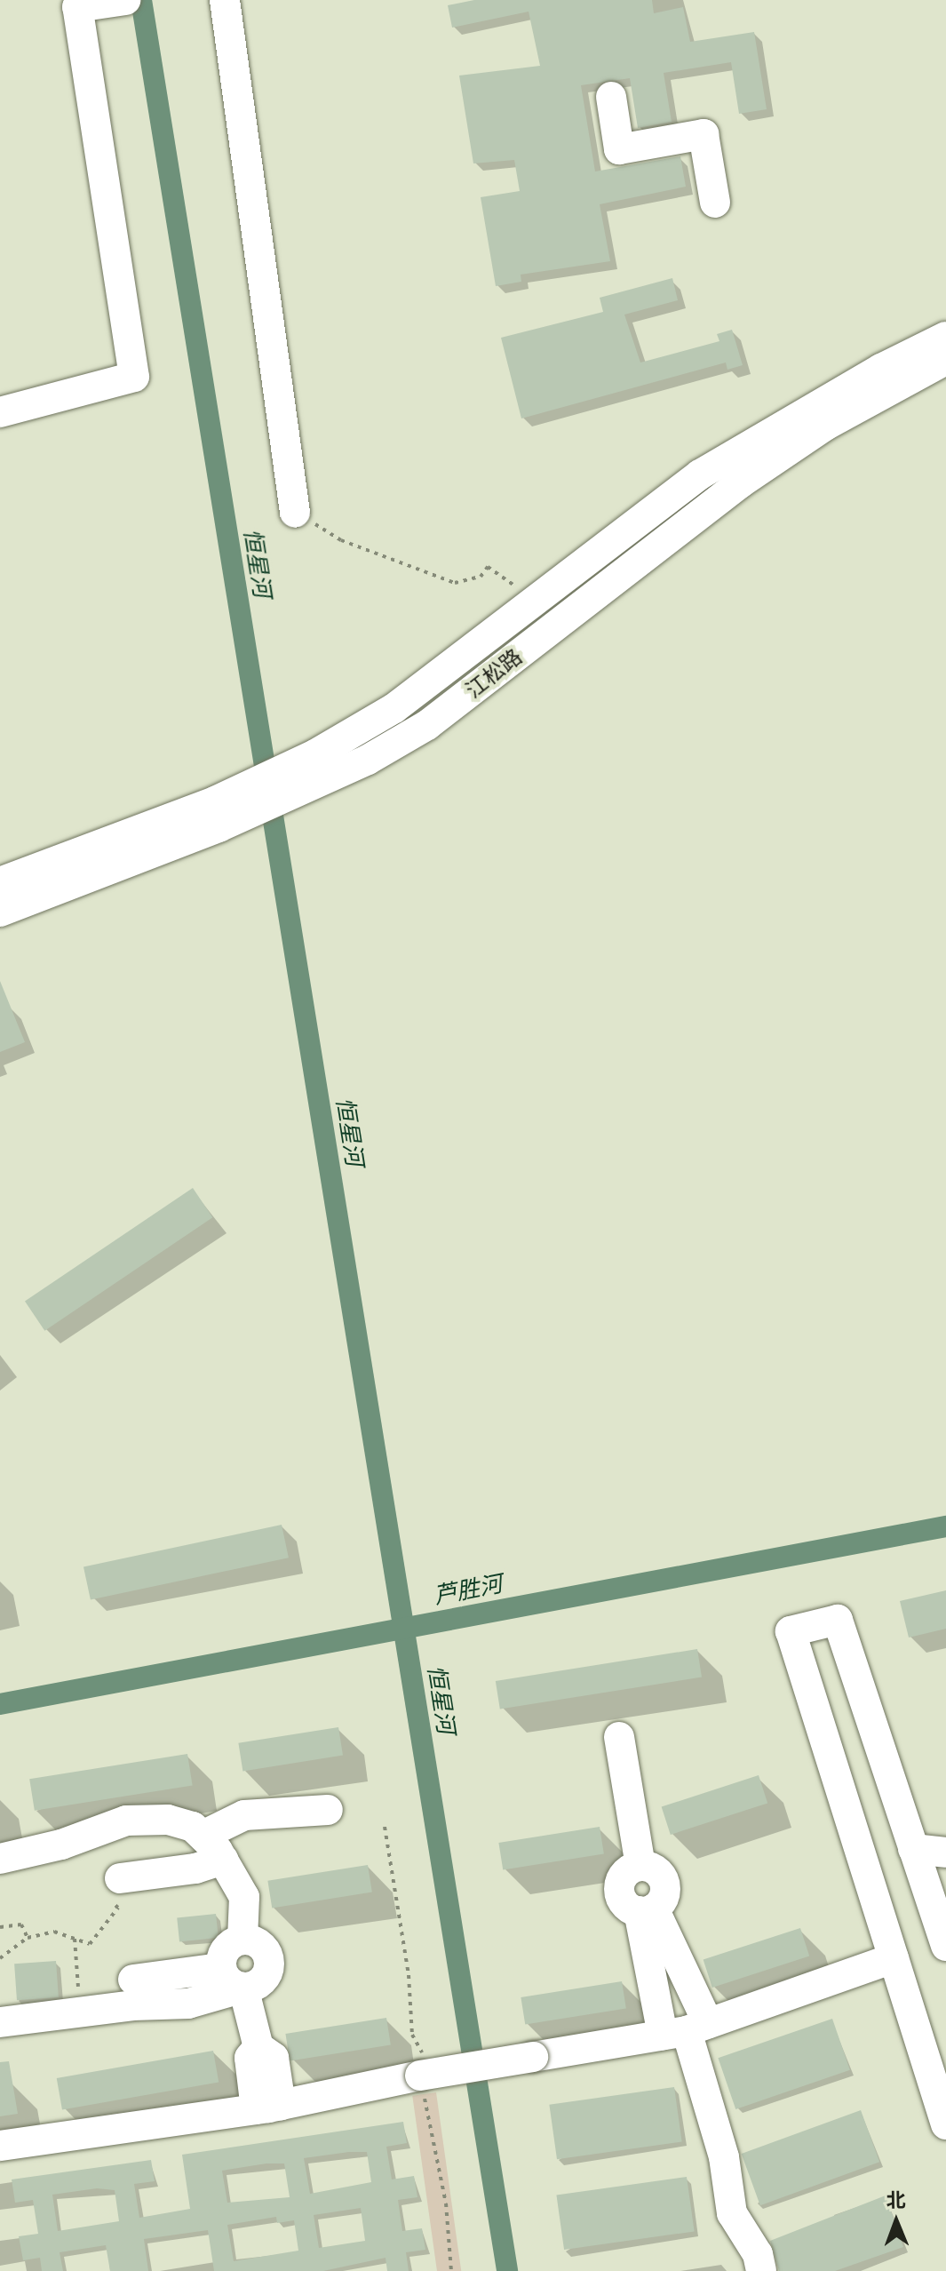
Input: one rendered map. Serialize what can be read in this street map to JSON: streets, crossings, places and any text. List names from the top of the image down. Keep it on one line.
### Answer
{"streets":{"street":["江松路"]},"water":["恒星河","芦胜河"],"north":"top"}
